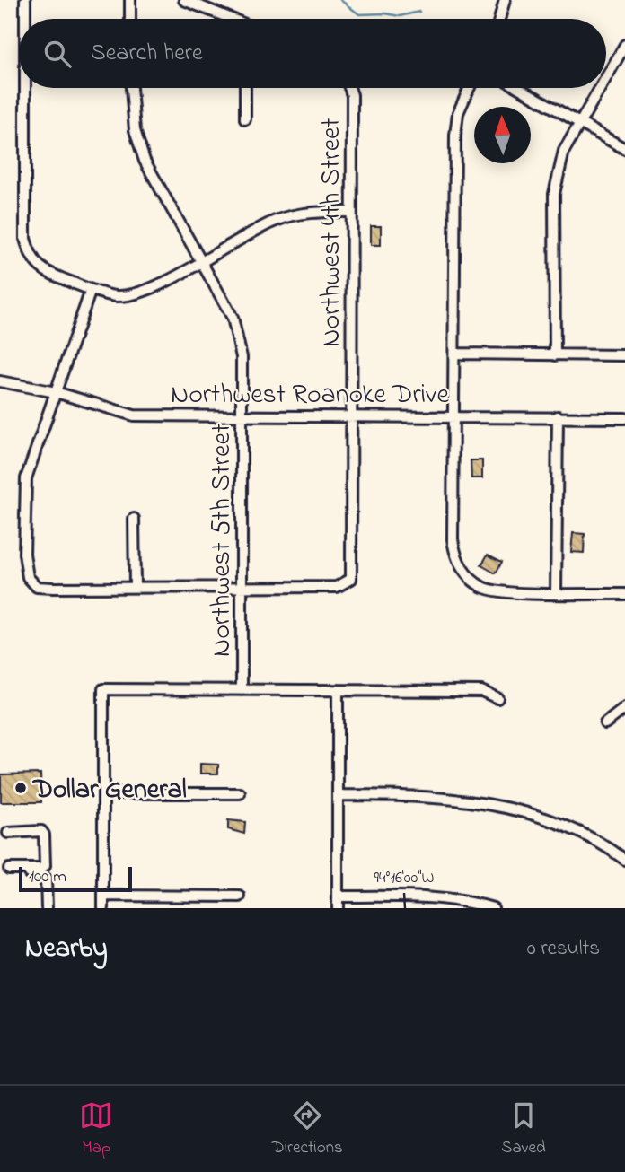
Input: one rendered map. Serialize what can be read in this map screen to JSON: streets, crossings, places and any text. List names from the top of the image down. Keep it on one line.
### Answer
{"streets":{"street":["Northwest 4th Street","Northwest Roanoke Drive","Northwest 5th Street"]},"crossings":[["Northwest 4th Street","Northwest Roanoke Drive"],["Northwest 4th Street","Northwest 5th Street"],["Northwest Roanoke Drive","Northwest 5th Street"]],"places":["Dollar General"],"scale_bar":"100 m","north":"top","page":{"search":"Search here","scale":"100 m","heading":["Nearby","0 results"],"nav":["Map","Directions","Saved"]},"coordinates":["94°16'00\"W"]}
